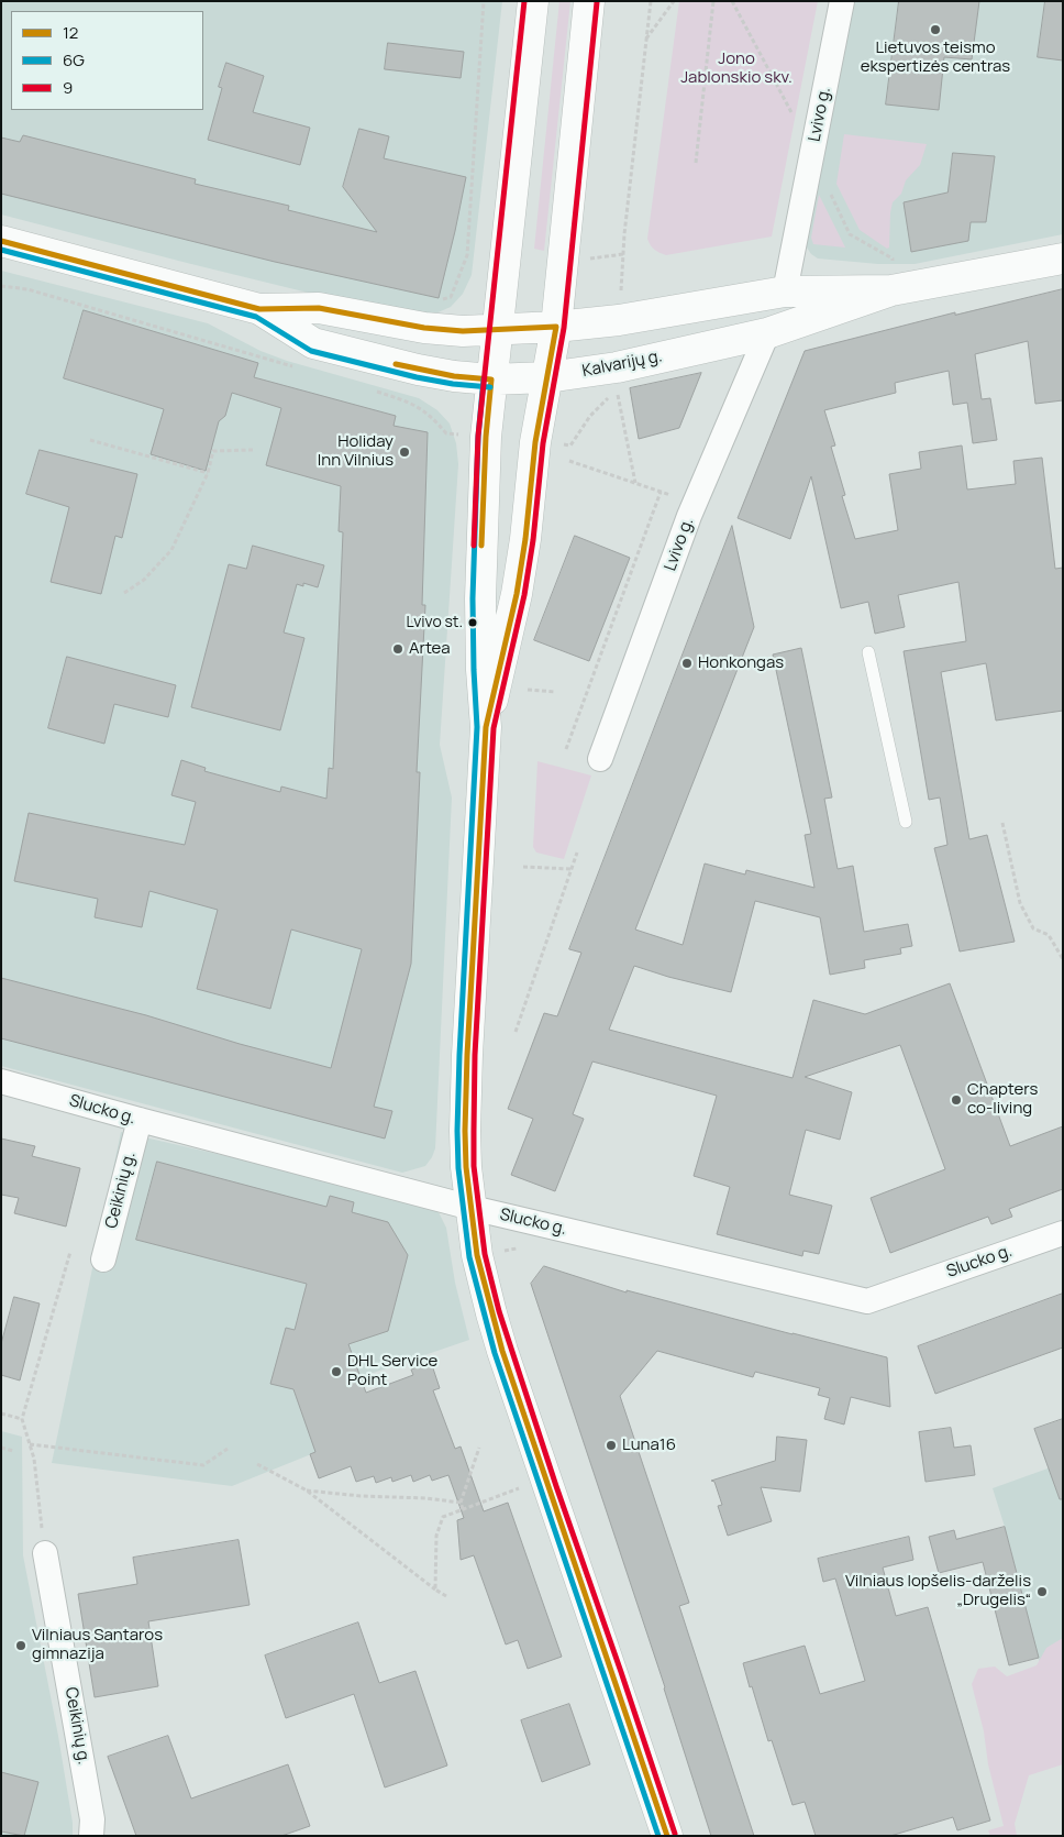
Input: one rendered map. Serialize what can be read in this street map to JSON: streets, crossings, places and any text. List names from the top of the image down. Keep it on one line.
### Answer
{"streets":{"main road":["Kalvarijų g."],"street":["Lvivo g.","Slucko g.","Ceikinių g."]},"crossings":[["Lvivo g.","Kalvarijų g."],["Slucko g.","Ceikinių g."]],"parks":["Jono Jablonskio skv."],"places":["Lietuvos teismo ekspertizės centras","Holiday Inn Vilnius","Lvivo st.","Artea","Honkongas","Chapters co-living","DHL Service Point","Luna16","Vilniaus lopšelis-darželis „Drugelis“","Vilniaus Santaros gimnazija"],"lines":["transit line 9","transit line 12","transit line 6G"],"legend":["12","6G","9"]}
